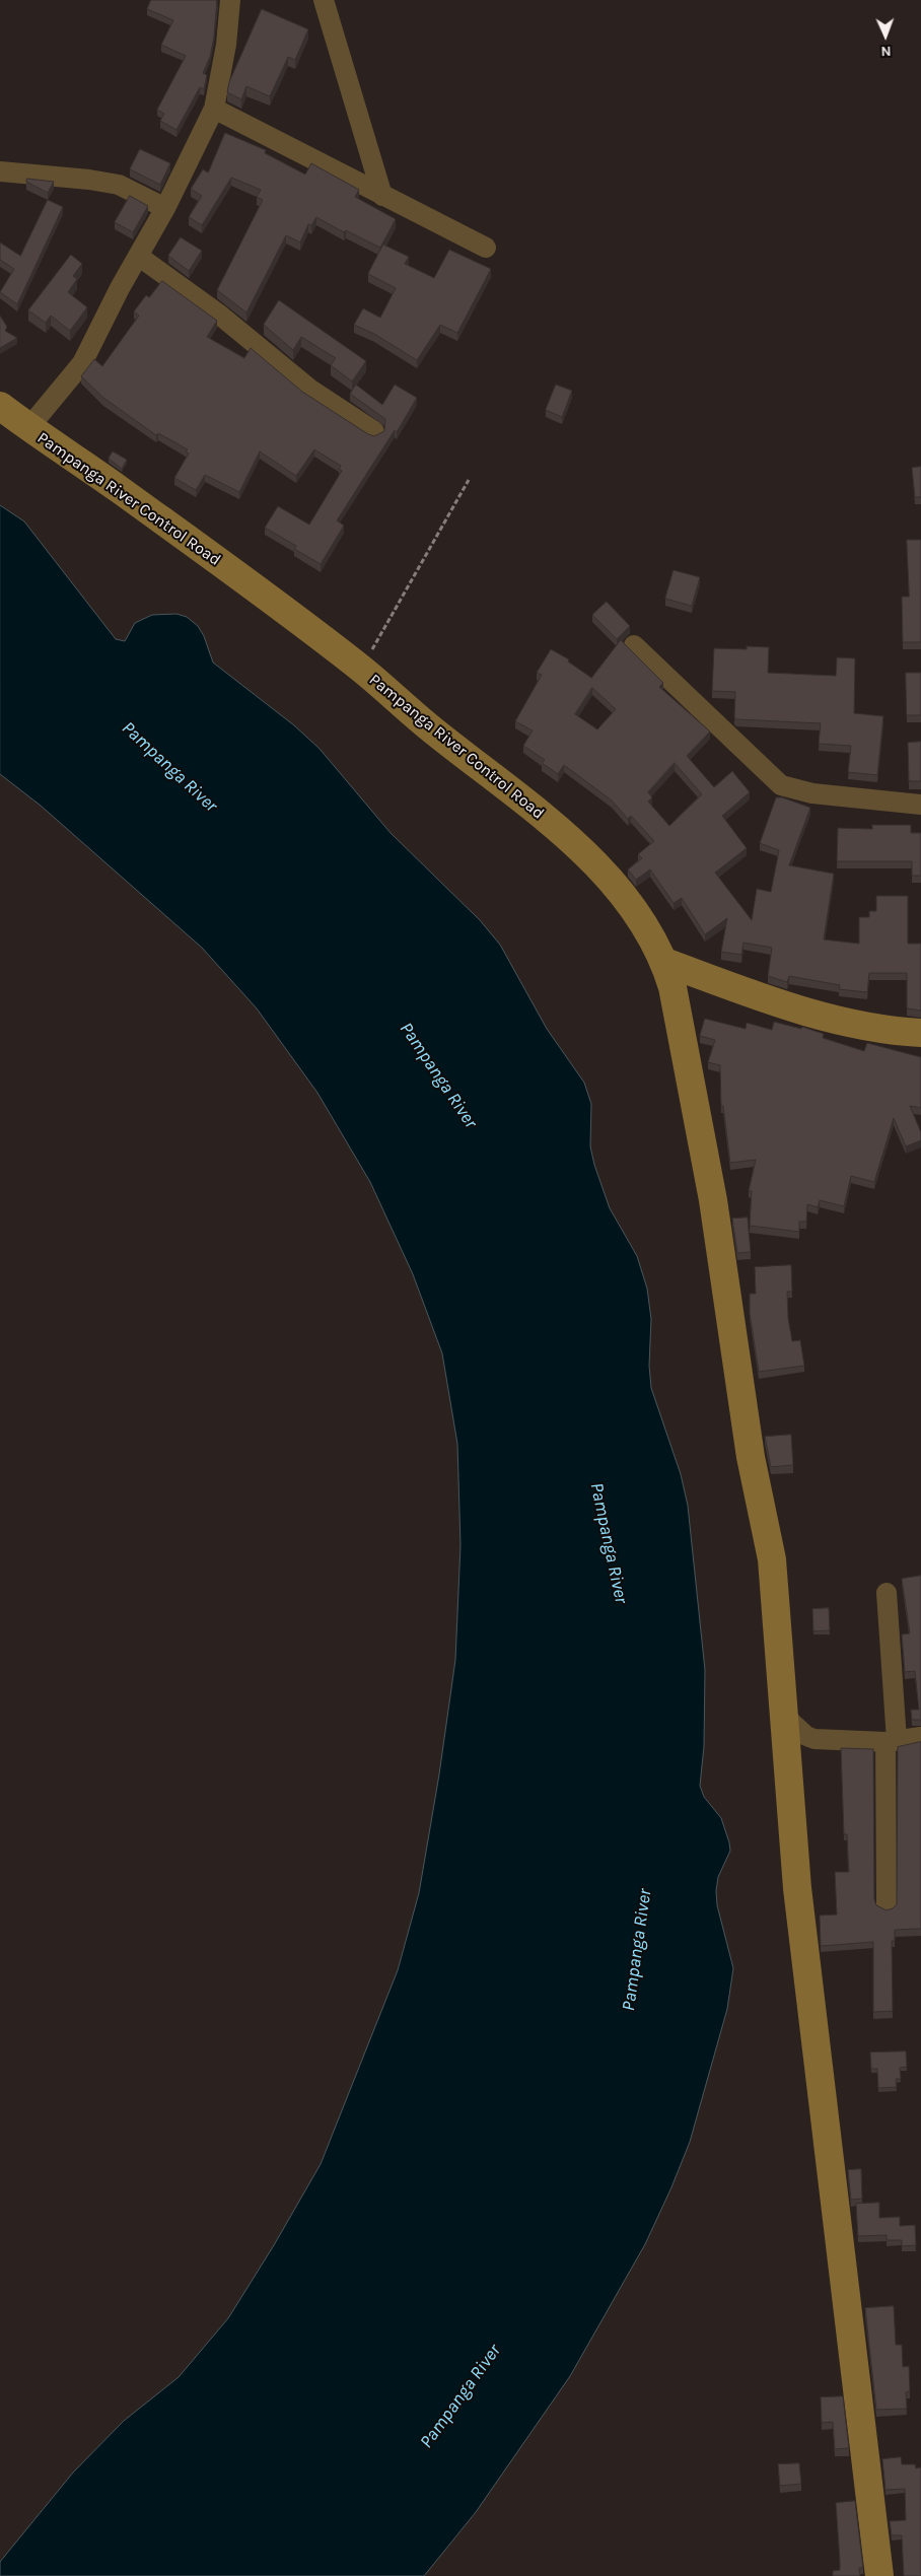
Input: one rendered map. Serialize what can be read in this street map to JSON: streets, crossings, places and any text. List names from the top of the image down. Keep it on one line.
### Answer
{"streets":{"main road":["Pampanga River Control Road"]},"water":["Pampanga River"],"north":"bottom"}
